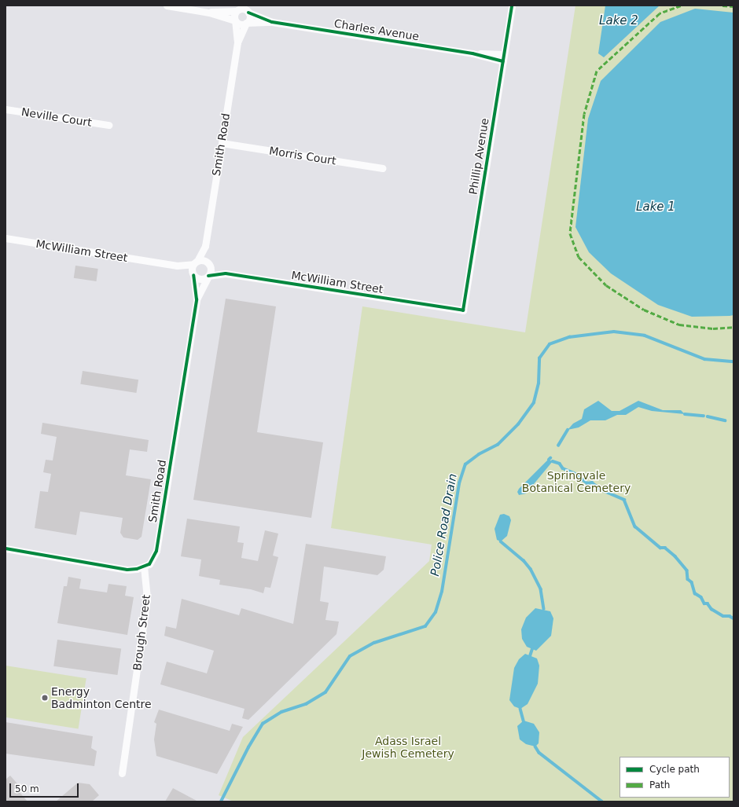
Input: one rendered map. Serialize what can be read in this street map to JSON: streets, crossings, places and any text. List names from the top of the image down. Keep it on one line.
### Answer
{"streets":{"street":["Charles Avenue","Neville Court","Smith Road","Morris Court","Phillip Avenue","McWilliam Street","Brough Street"]},"crossings":[["Charles Avenue","Smith Road"],["Charles Avenue","Phillip Avenue"],["Smith Road","Morris Court"],["Smith Road","McWilliam Street"],["Smith Road","Brough Street"],["Phillip Avenue","McWilliam Street"]],"water":["Lake 2","Lake 1","Police Road Drain"],"parks":["Springvale Botanical Cemetery","Adass Israel Jewish Cemetery"],"places":["Energy Badminton Centre"],"legend":["Cycle path","Path"],"scale_bar":"50 m"}
